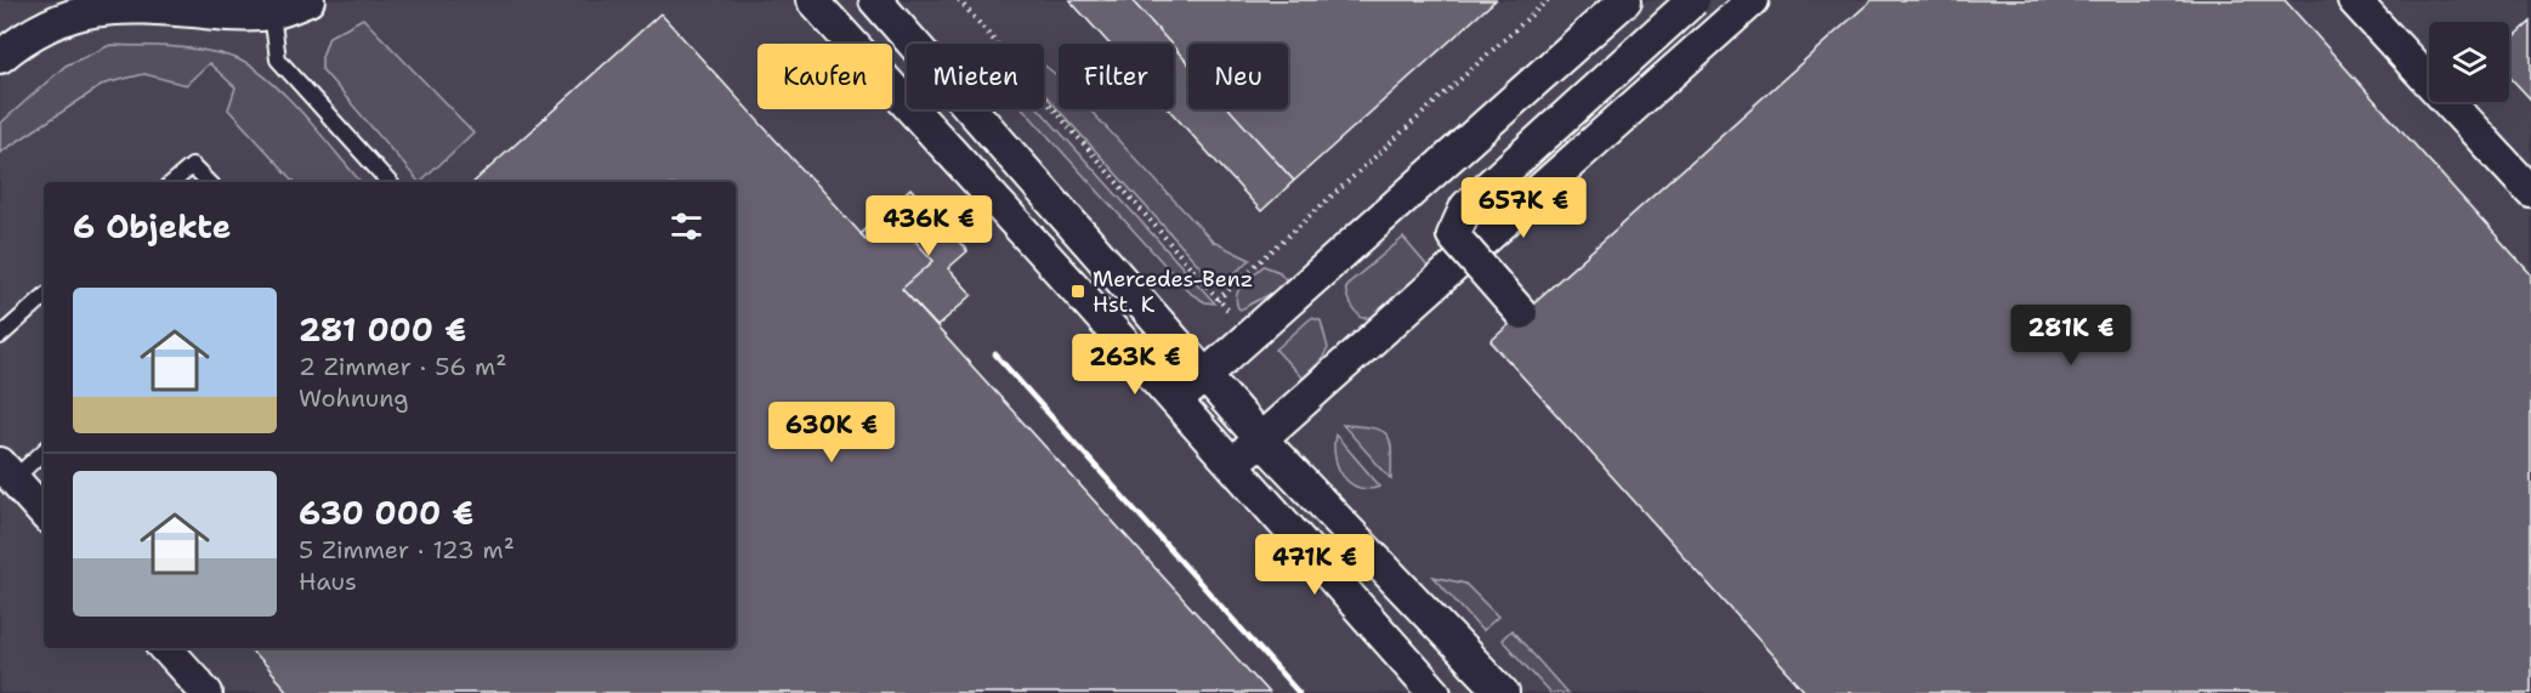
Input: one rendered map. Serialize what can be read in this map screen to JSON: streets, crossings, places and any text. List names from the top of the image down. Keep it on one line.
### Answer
{"places":{"transit":["Mercedes-Benz Hst. K"]},"page":{"chip":["Kaufen","Mieten","Filter","Neu"],"price":["657K €","436K €","281K €","263K €","630K €","471K €"],"heading":"6 Objekte","list":[{"name":"281 000 €","note":"2 Zimmer · 56 m² · Wohnung"},{"name":"630 000 €","note":"5 Zimmer · 123 m² · Haus"}]}}
